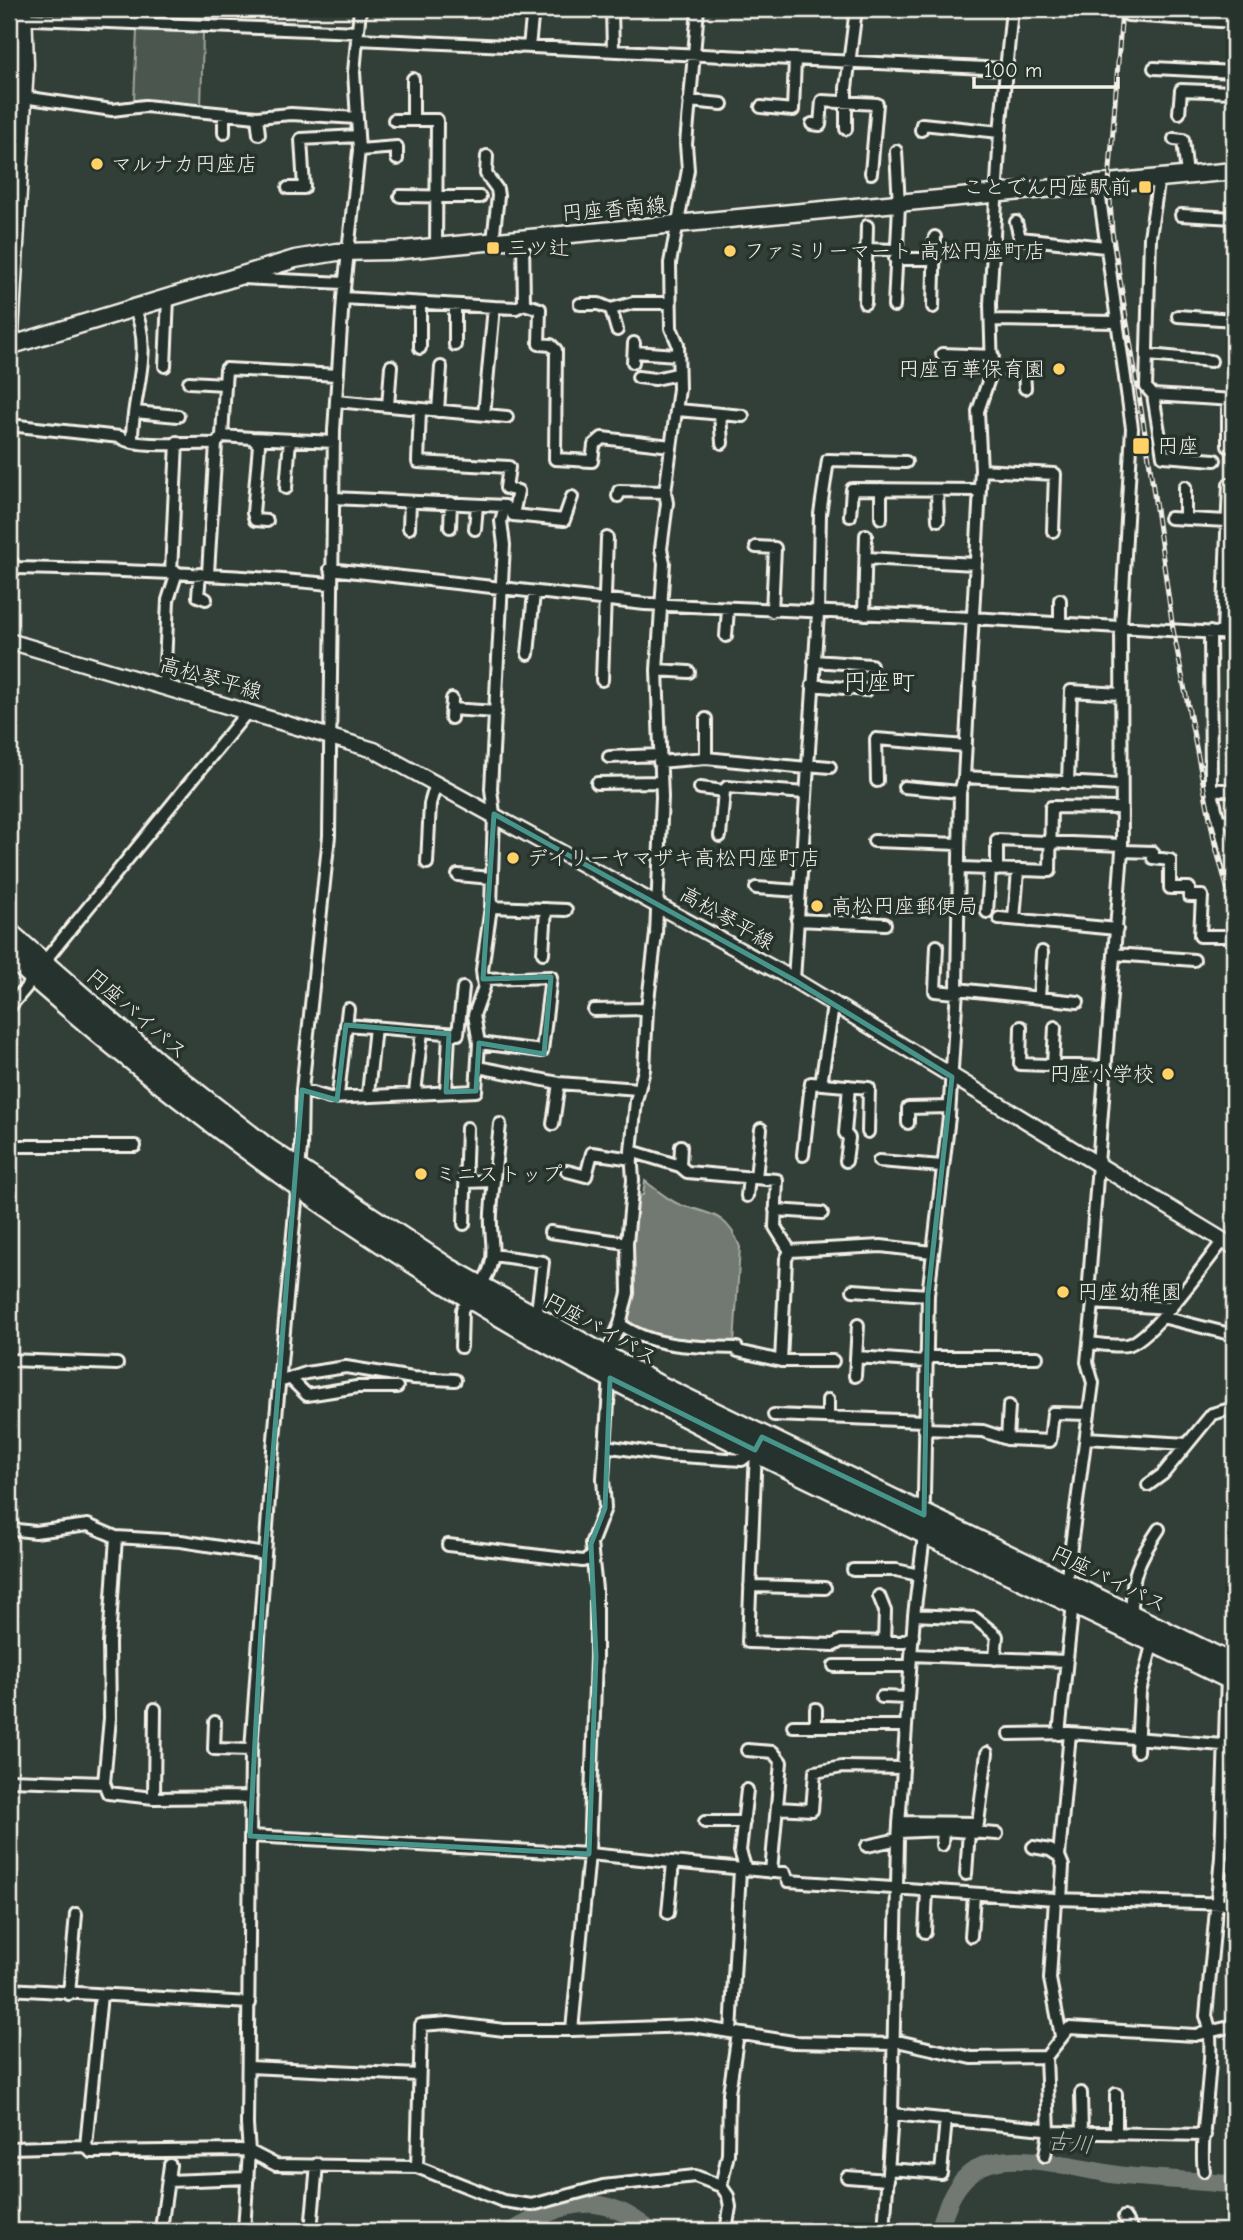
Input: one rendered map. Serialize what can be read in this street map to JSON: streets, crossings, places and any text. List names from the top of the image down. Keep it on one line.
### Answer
{"streets":{"highway":["円座バイパス"],"main road":["円座香南線","高松琴平線"]},"districts":["円座町"],"water":["古川"],"places":{"other":["マルナカ円座店","ファミリーマート 高松円座町店","円座百華保育園","デイリーヤマザキ高松円座町店","高松円座郵便局","円座小学校","ミニストップ","円座幼稚園"],"transit":["ことでん円座駅前","三ツ辻","円座"]},"scale_bar":"100 m"}
